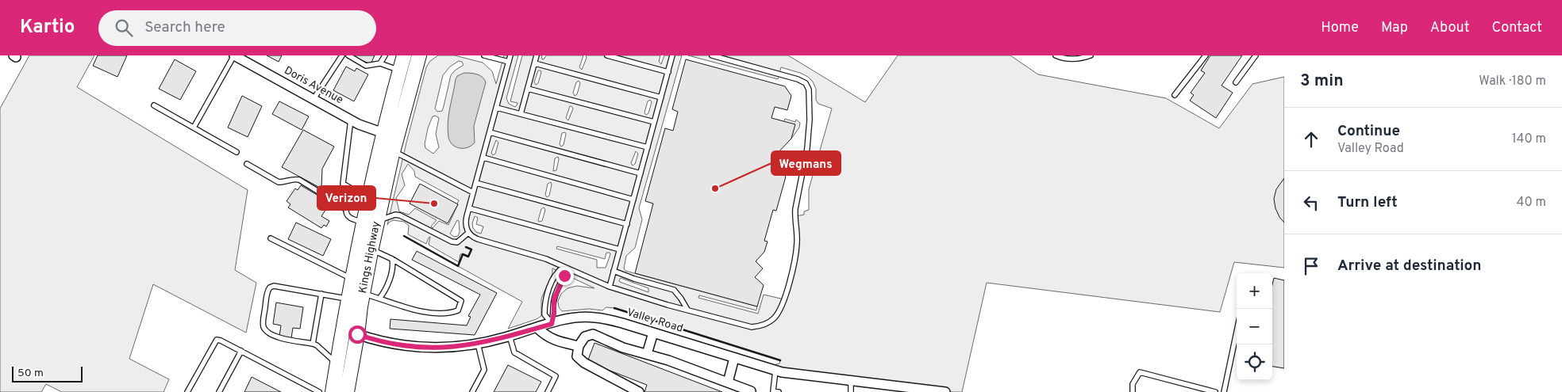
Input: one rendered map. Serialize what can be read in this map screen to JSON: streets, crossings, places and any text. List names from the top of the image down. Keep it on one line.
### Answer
{"streets":{"main road":["Kings Highway"],"street":["Doris Avenue","Valley Road"]},"crossings":[["Doris Avenue","Kings Highway"],["Kings Highway","Valley Road"]],"places":["Wegmans","Verizon"],"scale_bar":"50 m","page":{"header":"Kartio","search":"Search here","nav":["Home","Map","About","Contact"],"heading":["3 min","Walk · 180 m"],"list":[["Continue","Valley Road","140 m"],["Turn left","40 m"],"Arrive at destination"],"map_buttons":["+","−"],"scale":"50 m"}}
